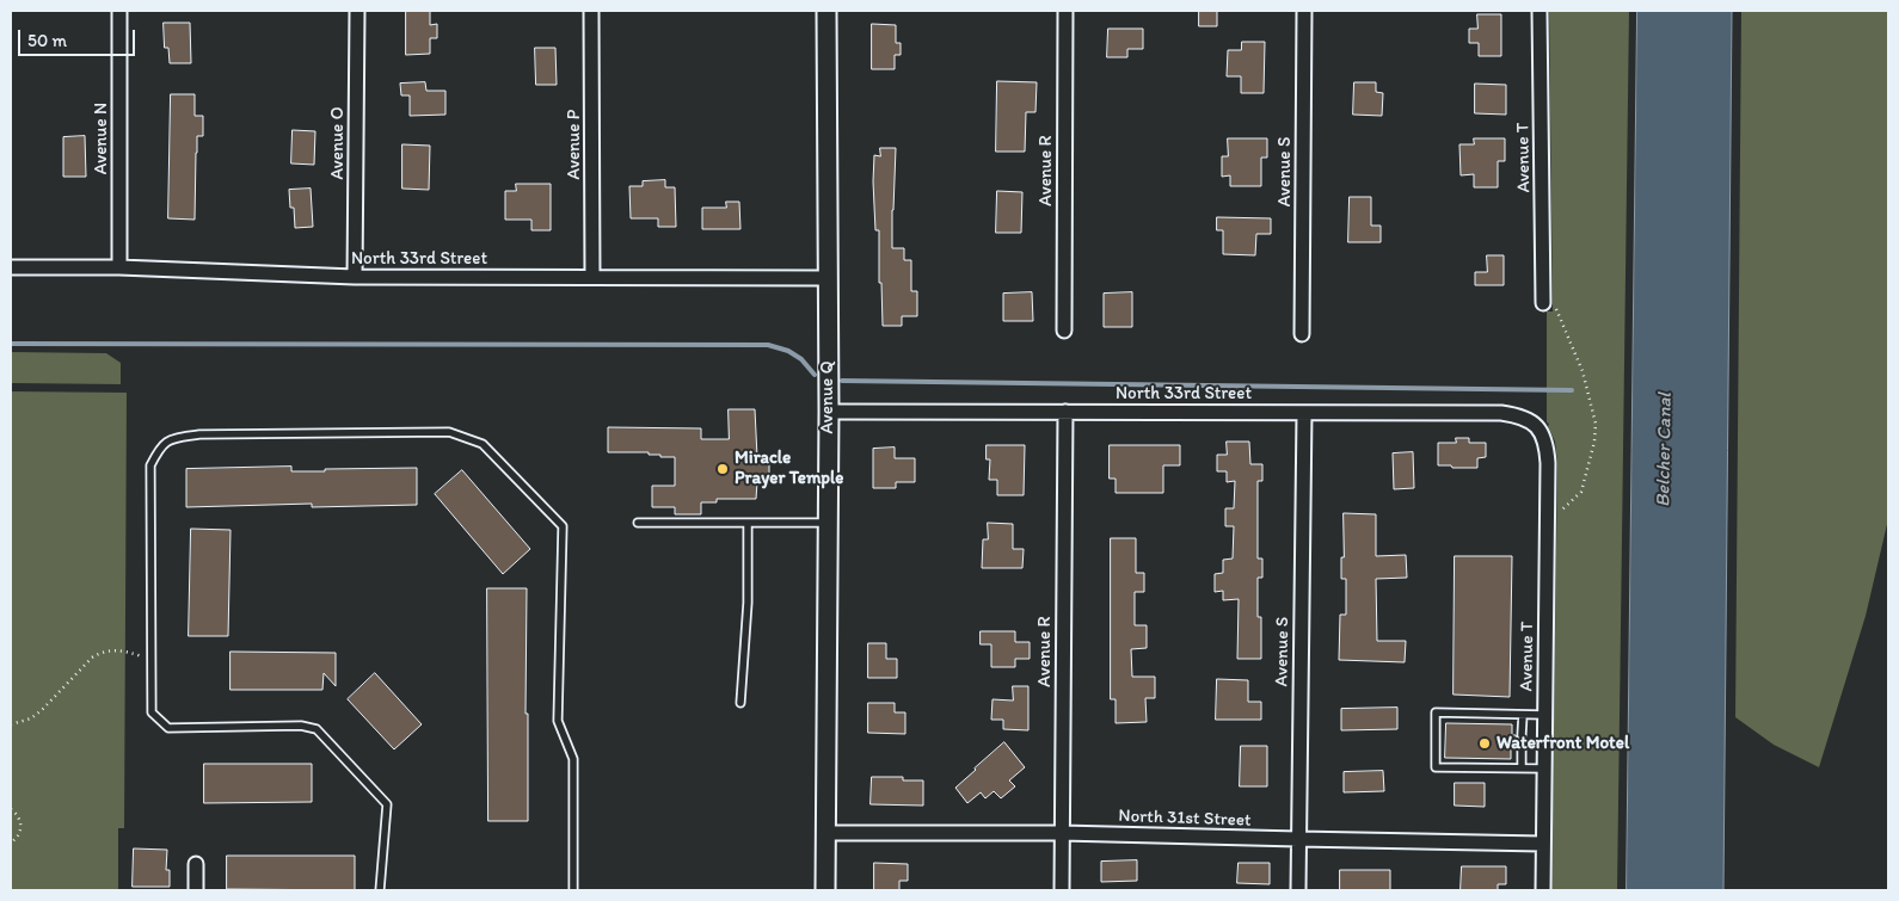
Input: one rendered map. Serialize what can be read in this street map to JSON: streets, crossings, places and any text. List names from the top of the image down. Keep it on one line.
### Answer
{"streets":{"street":["Avenue N","Avenue O","Avenue P","Avenue T","Avenue R","Avenue S","North 33rd Street","Avenue Q","North 31st Street"]},"crossings":[["Avenue N","North 33rd Street"],["Avenue O","North 33rd Street"],["Avenue P","North 33rd Street"],["Avenue T","North 33rd Street"],["Avenue T","North 31st Street"],["Avenue R","North 33rd Street"],["Avenue R","North 31st Street"],["Avenue S","North 33rd Street"],["Avenue S","North 31st Street"],["North 33rd Street","Avenue Q"],["Avenue Q","North 31st Street"]],"water":["Belcher Canal"],"places":["Miracle Prayer Temple","Waterfront Motel"],"scale_bar":"50 m"}
